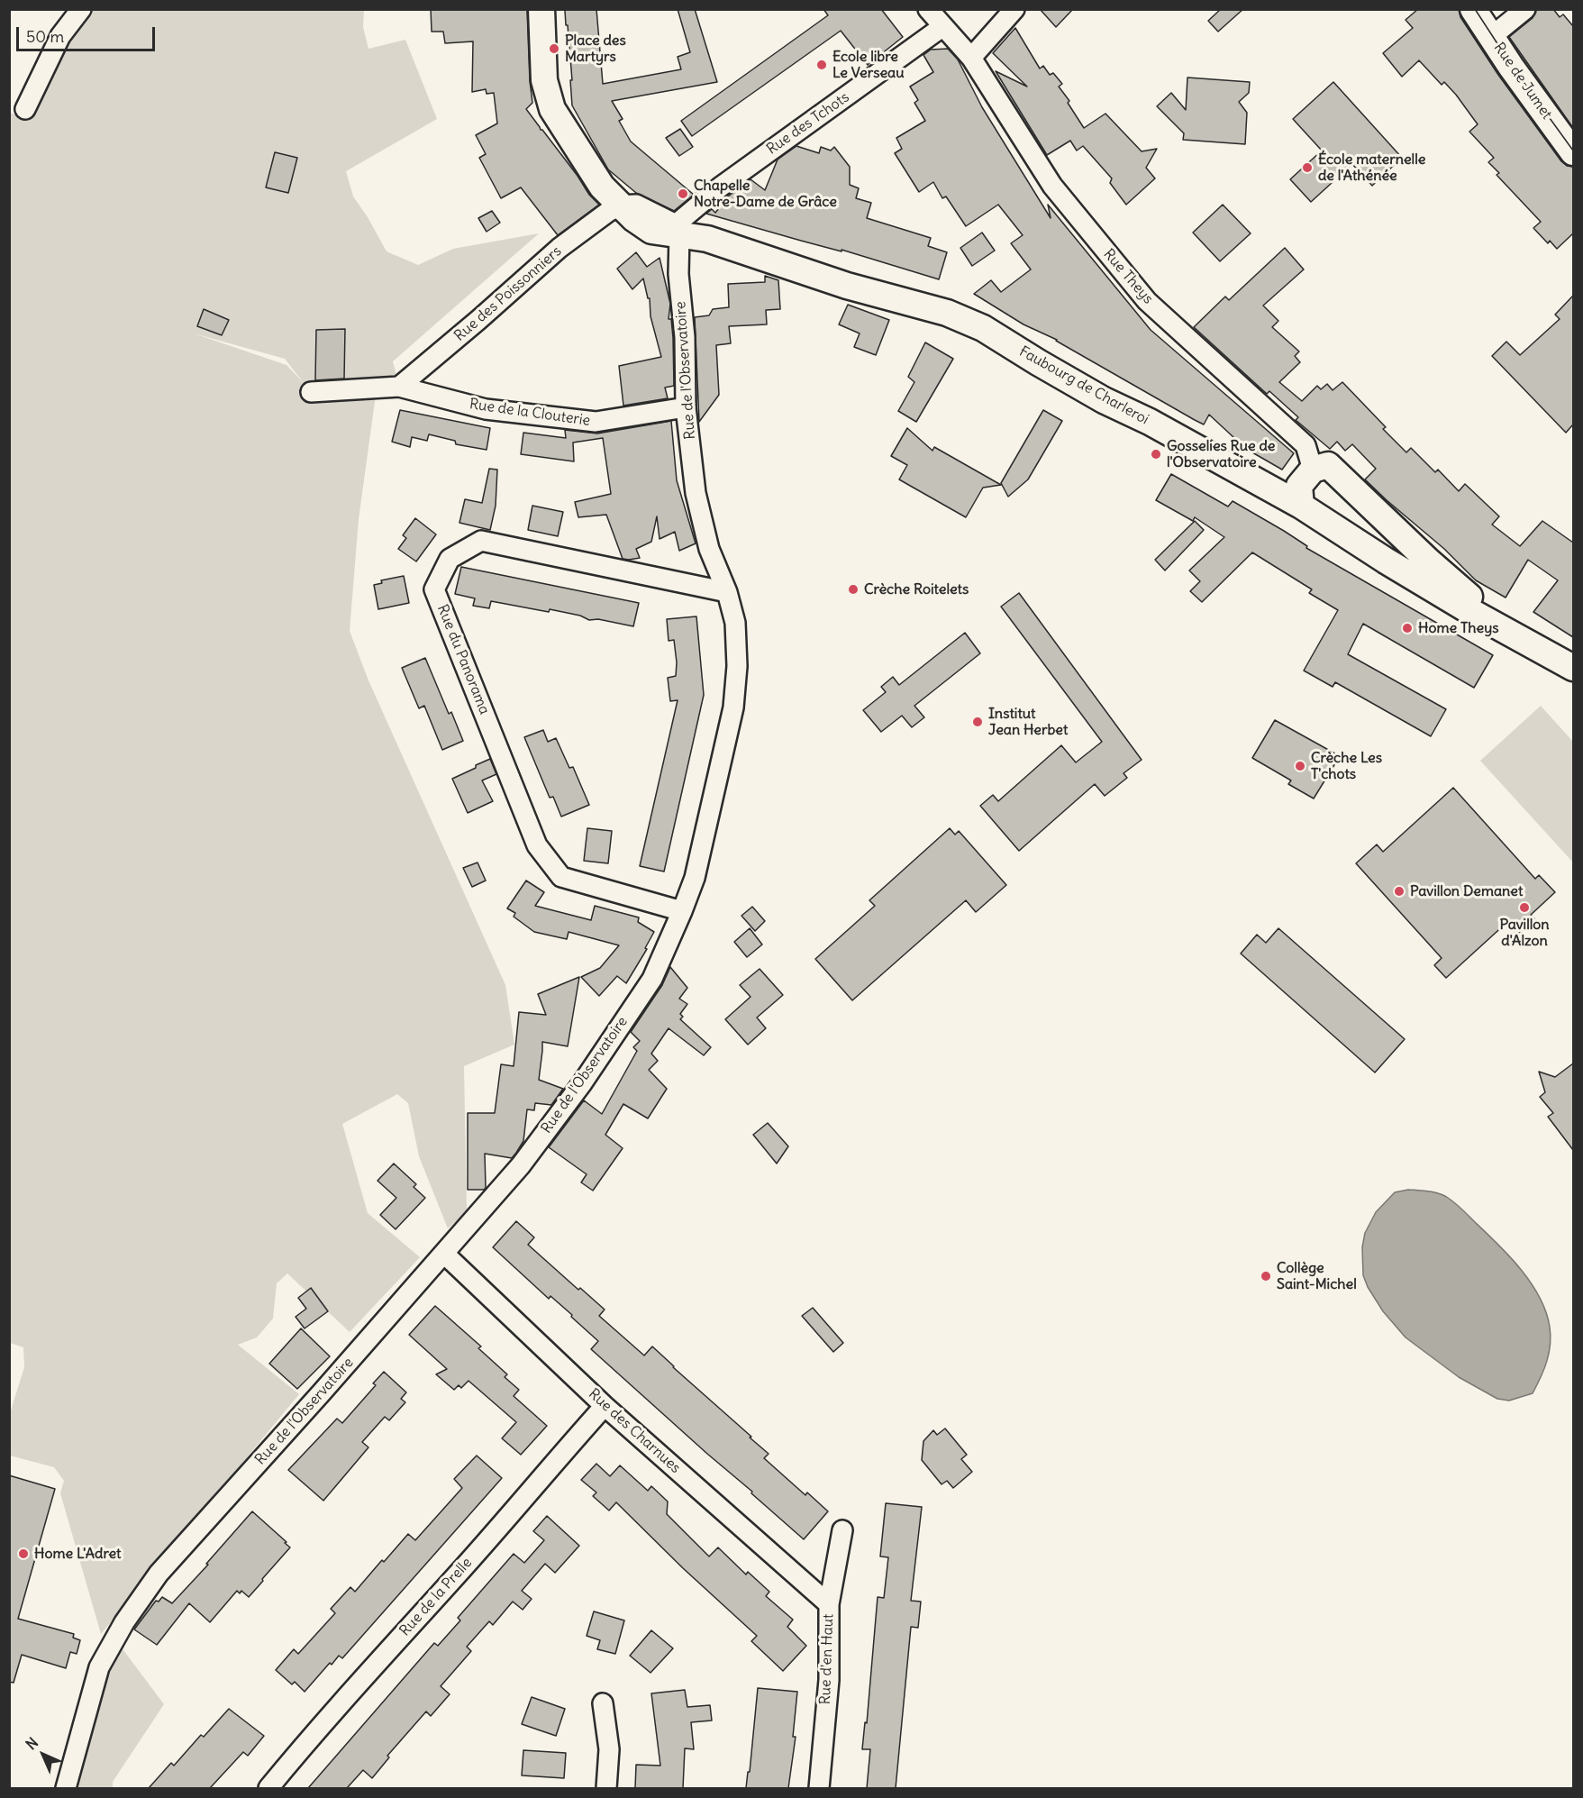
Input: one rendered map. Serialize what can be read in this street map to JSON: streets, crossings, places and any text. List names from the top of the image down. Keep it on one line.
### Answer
{"streets":{"main road":["Rue de Jumet","Faubourg de Charleroi"],"street":["Rue des Tchots","Rue Theys","Rue des Poissonniers","Rue de l'Observatoire","Rue de la Clouterie","Rue du Panorama","Rue des Charnues","Rue de la Prelle","Rue d'en Haut"]},"crossings":[["Rue des Tchots","Rue Theys"],["Rue des Tchots","Rue de l'Observatoire"],["Rue des Tchots","Faubourg de Charleroi"],["Rue Theys","Faubourg de Charleroi"],["Rue des Poissonniers","Faubourg de Charleroi"],["Rue des Poissonniers","Rue de la Clouterie"],["Rue de l'Observatoire","Faubourg de Charleroi"],["Rue de l'Observatoire","Rue de la Clouterie"],["Rue de l'Observatoire","Rue du Panorama"],["Rue de l'Observatoire","Rue des Charnues"],["Rue des Charnues","Rue de la Prelle"],["Rue des Charnues","Rue d'en Haut"]],"places":["Place des Martyrs","Ecole libre Le Verseau","École maternelle de l'Athénée","Chapelle Notre-Dame de Grâce","Gosselies Rue de l'Observatoire","Crèche Roitelets","Home Theys","Institut Jean Herbet","Crèche Les T'chots","Pavillon Demanet","Pavillon d'Alzon","Collège Saint-Michel","Home L'Adret"],"scale_bar":"50 m","north":"top left"}
